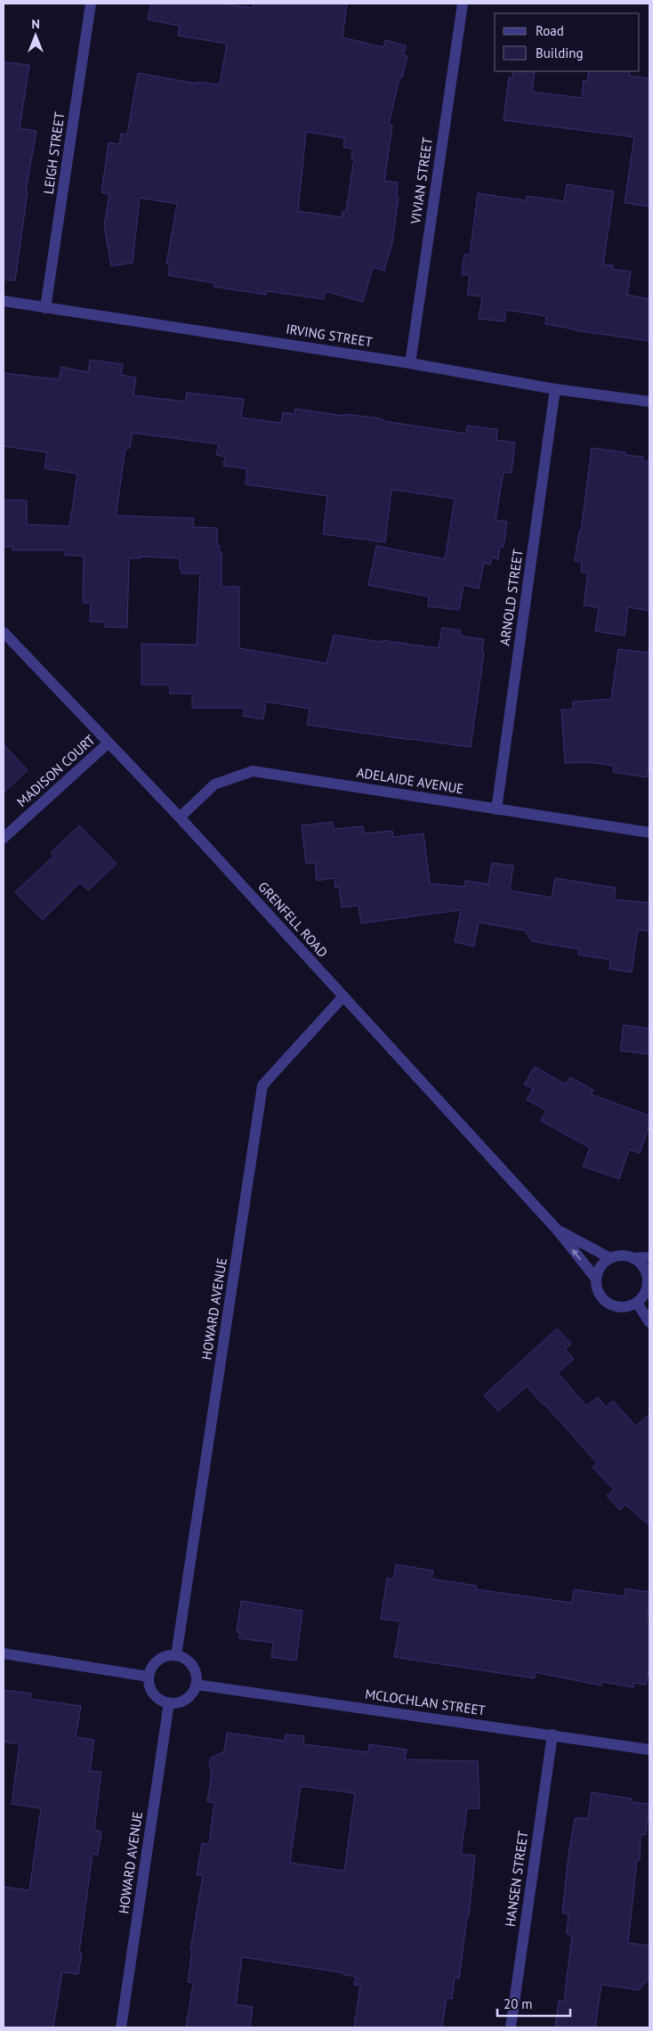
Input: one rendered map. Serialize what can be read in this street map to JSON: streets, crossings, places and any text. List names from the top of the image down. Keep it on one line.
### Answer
{"streets":{"street":["LEIGH STREET","VIVIAN STREET","IRVING STREET","ARNOLD STREET","MADISON COURT","ADELAIDE AVENUE","GRENFELL ROAD","HOWARD AVENUE","MCLOCHLAN STREET","HANSEN STREET"]},"crossings":[["LEIGH STREET","IRVING STREET"],["VIVIAN STREET","IRVING STREET"],["IRVING STREET","ARNOLD STREET"],["ARNOLD STREET","ADELAIDE AVENUE"],["MADISON COURT","GRENFELL ROAD"],["ADELAIDE AVENUE","GRENFELL ROAD"],["GRENFELL ROAD","HOWARD AVENUE"],["HOWARD AVENUE","MCLOCHLAN STREET"],["MCLOCHLAN STREET","HANSEN STREET"]],"legend":["Road","Building"],"scale_bar":"20 m","north":"top"}
